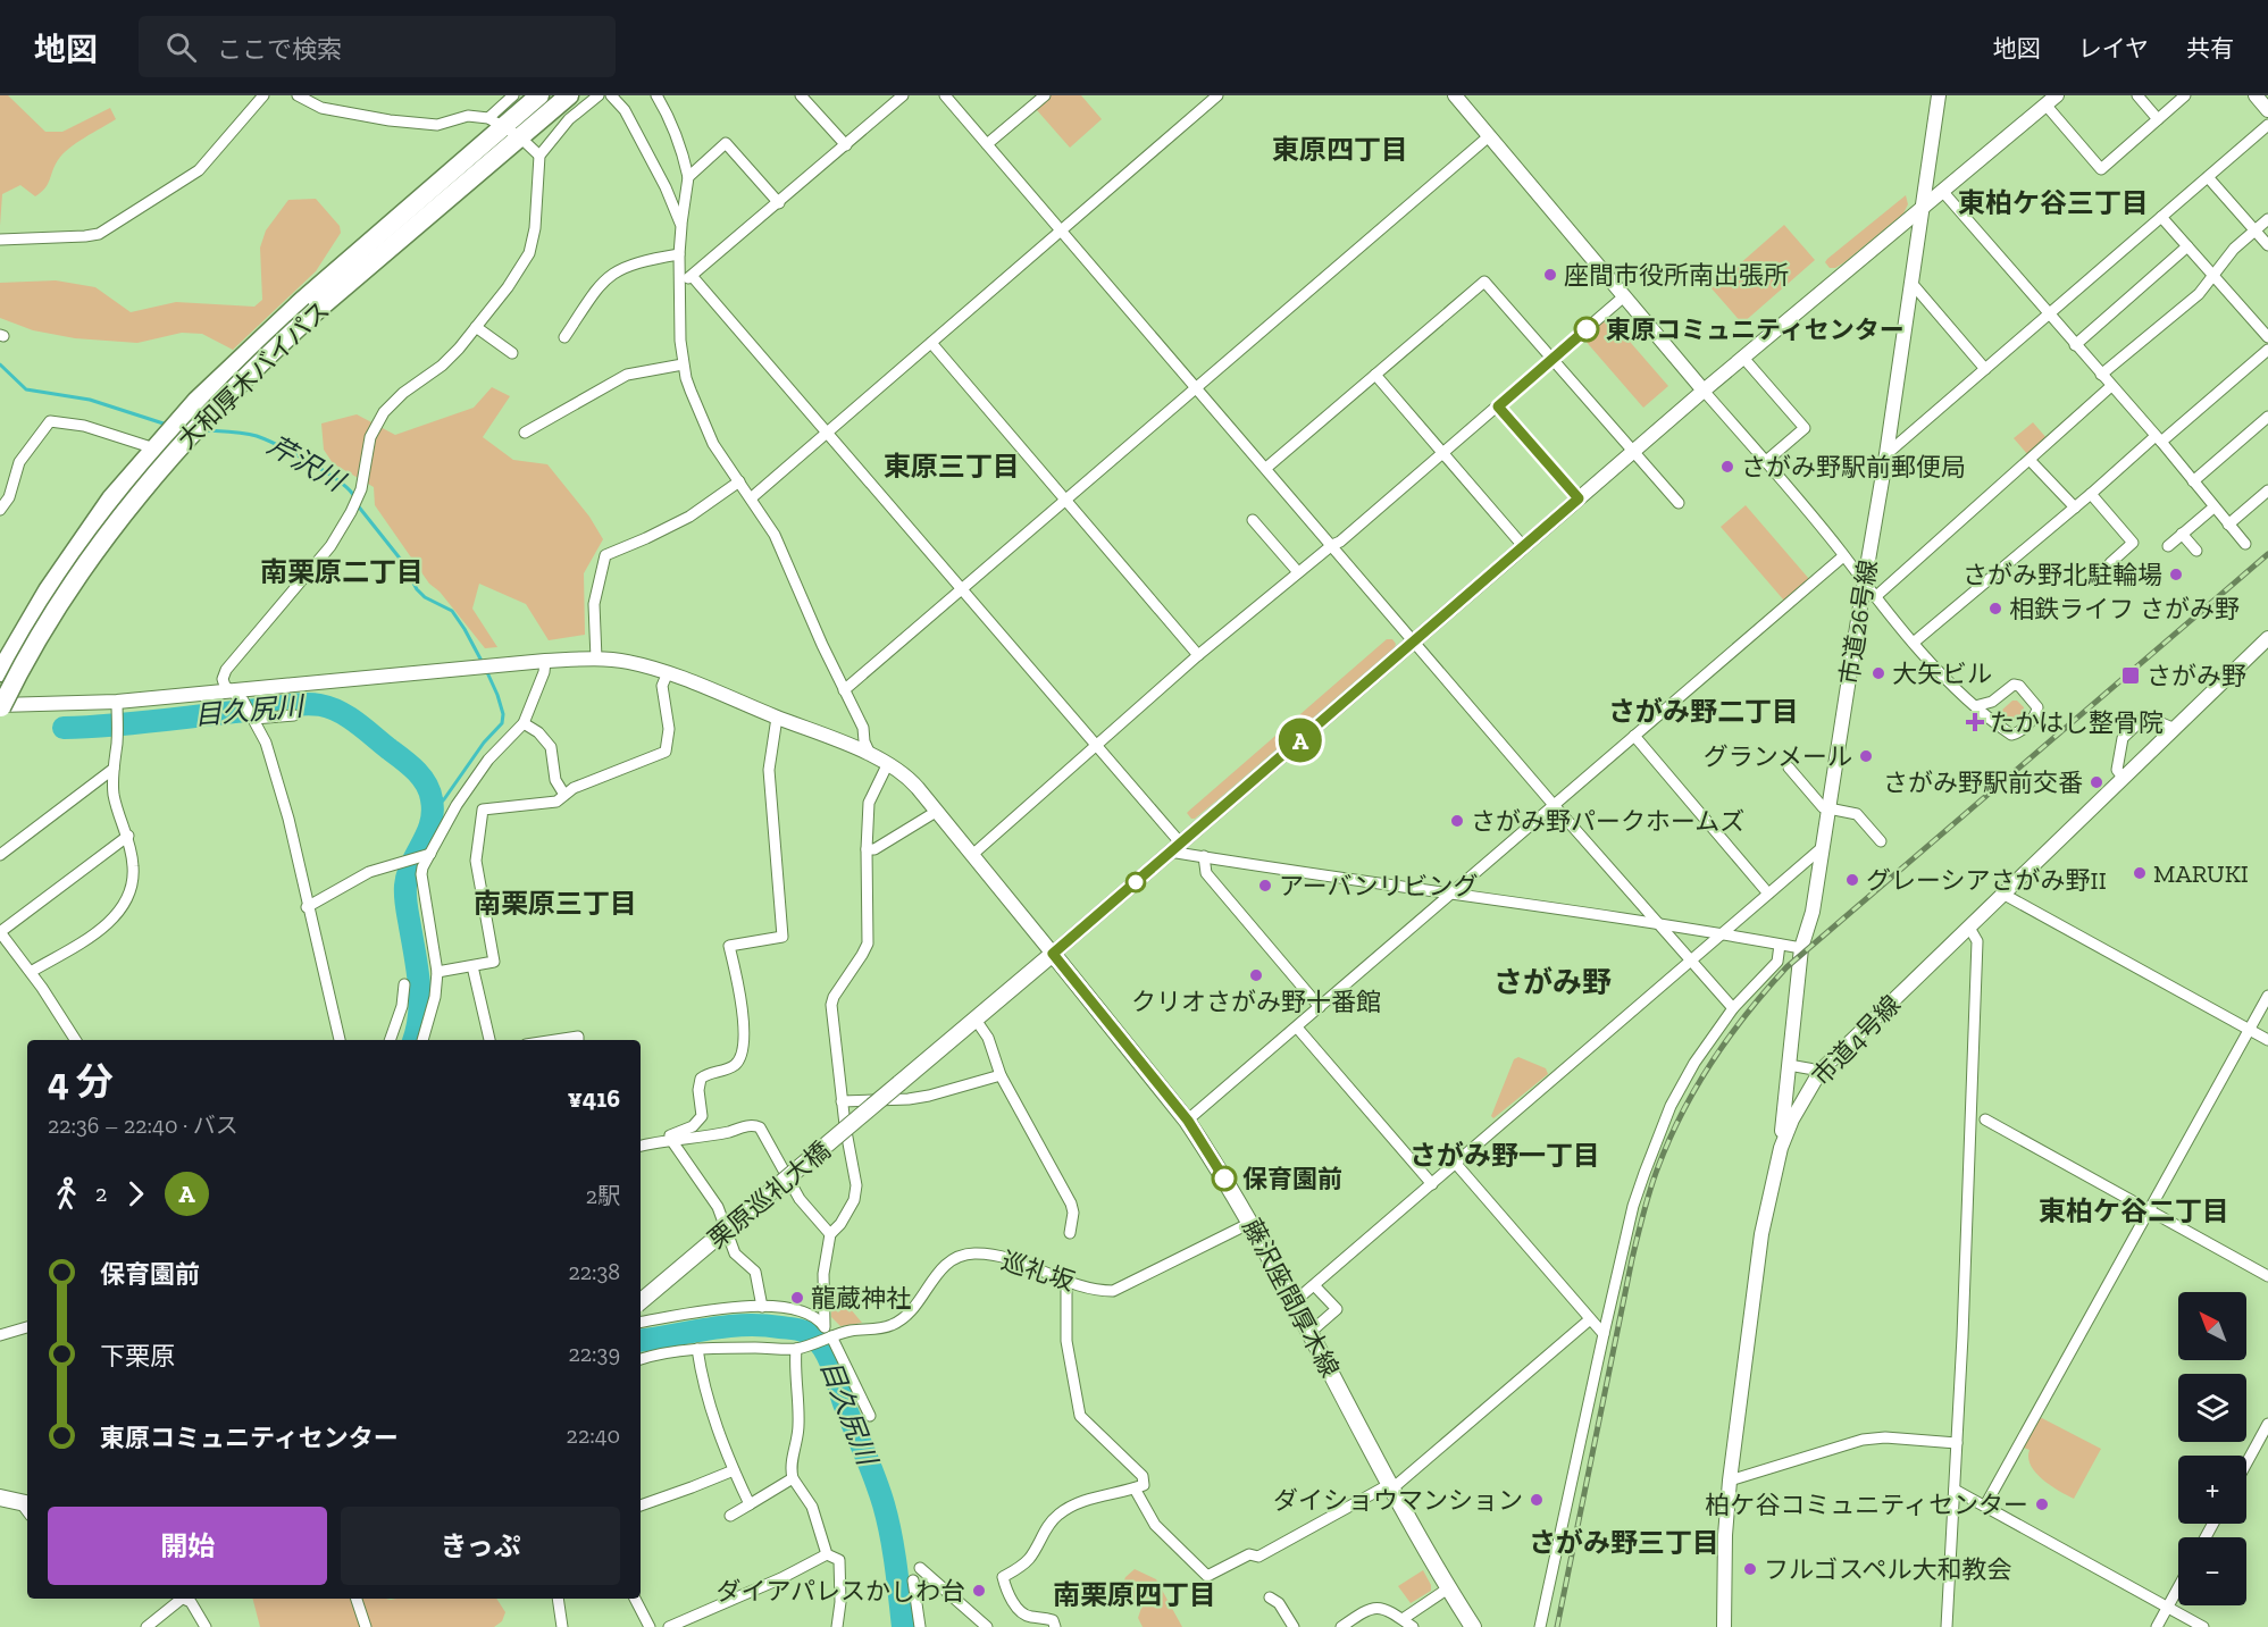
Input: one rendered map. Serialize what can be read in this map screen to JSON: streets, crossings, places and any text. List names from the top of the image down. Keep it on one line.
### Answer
{"streets":{"highway":["大和厚木バイパス"],"main road":["栗原巡礼大橋","藤沢座間厚木線"],"street":["市道26号線","市道4号線","巡礼坂"]},"crossings":[["市道26号線","市道4号線"],["巡礼坂","藤沢座間厚木線"]],"districts":["東原四丁目","東柏ケ谷三丁目","東原三丁目","南栗原二丁目","さがみ野二丁目","南栗原三丁目","さがみ野","さがみ野一丁目","東柏ケ谷二丁目","さがみ野三丁目","南栗原四丁目"],"water":["芹沢川","目久尻川"],"places":{"other":["座間市役所南出張所","東原コミュニティセンター","さがみ野駅前郵便局","さがみ野北駐輪場","相鉄ライフ さがみ野","大矢ビル","グランメール","さがみ野駅前交番","さがみ野パークホームズ","MARUKI","グレーシアさがみ野II","アーバンリビング","クリオさがみ野十番館","保育園前","龍蔵神社","ダイショウマンション","柏ケ谷コミュニティセンター","フルゴスペル大和教会","ダイアパレスかしわ台"],"transit":["さがみ野"],"health":["たかはし整骨院"]},"lines":["bus line A"],"north":"top left","page":{"header":"地図","search":"ここで検索","nav":["地図","レイヤ","共有"],"on_map":"A","heading":["4 分","22:36 – 22:40 · バス","¥416"],"legs":["2","A","2駅"],"list":[{"name":"保育園前","value":"22:38"},{"name":"下栗原","value":"22:39"},{"name":"東原コミュニティセンター","value":"22:40"}],"map_buttons":["+","−"],"buttons":["開始","きっぷ"]}}
